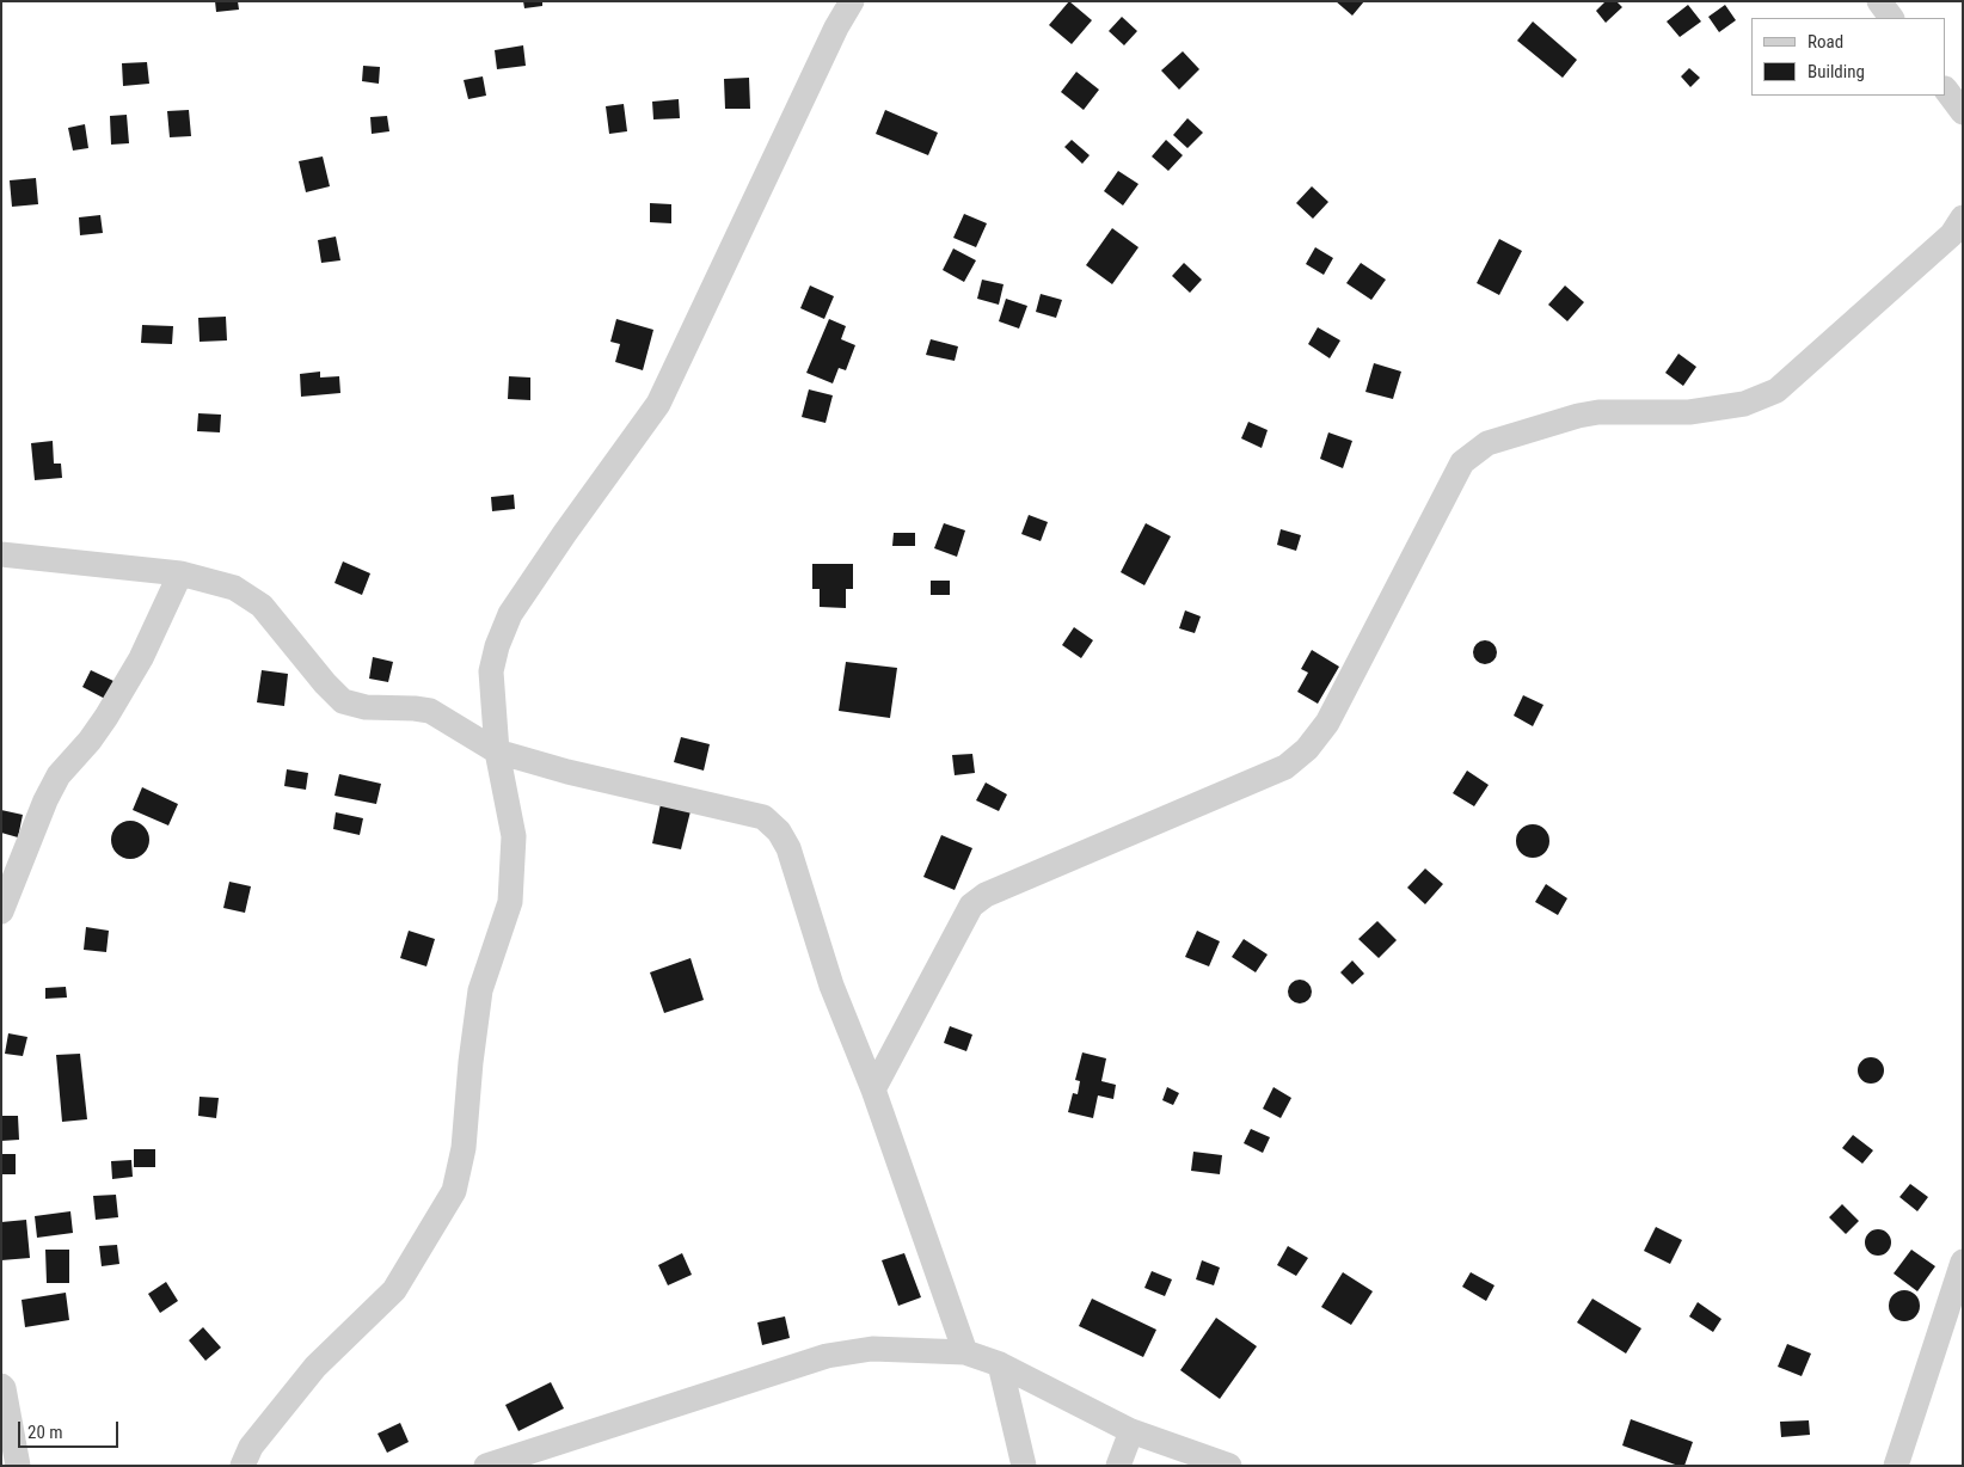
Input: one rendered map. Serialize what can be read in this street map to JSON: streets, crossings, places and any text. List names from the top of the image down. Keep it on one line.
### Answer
{"legend":["Road","Building"],"scale_bar":"20 m"}
